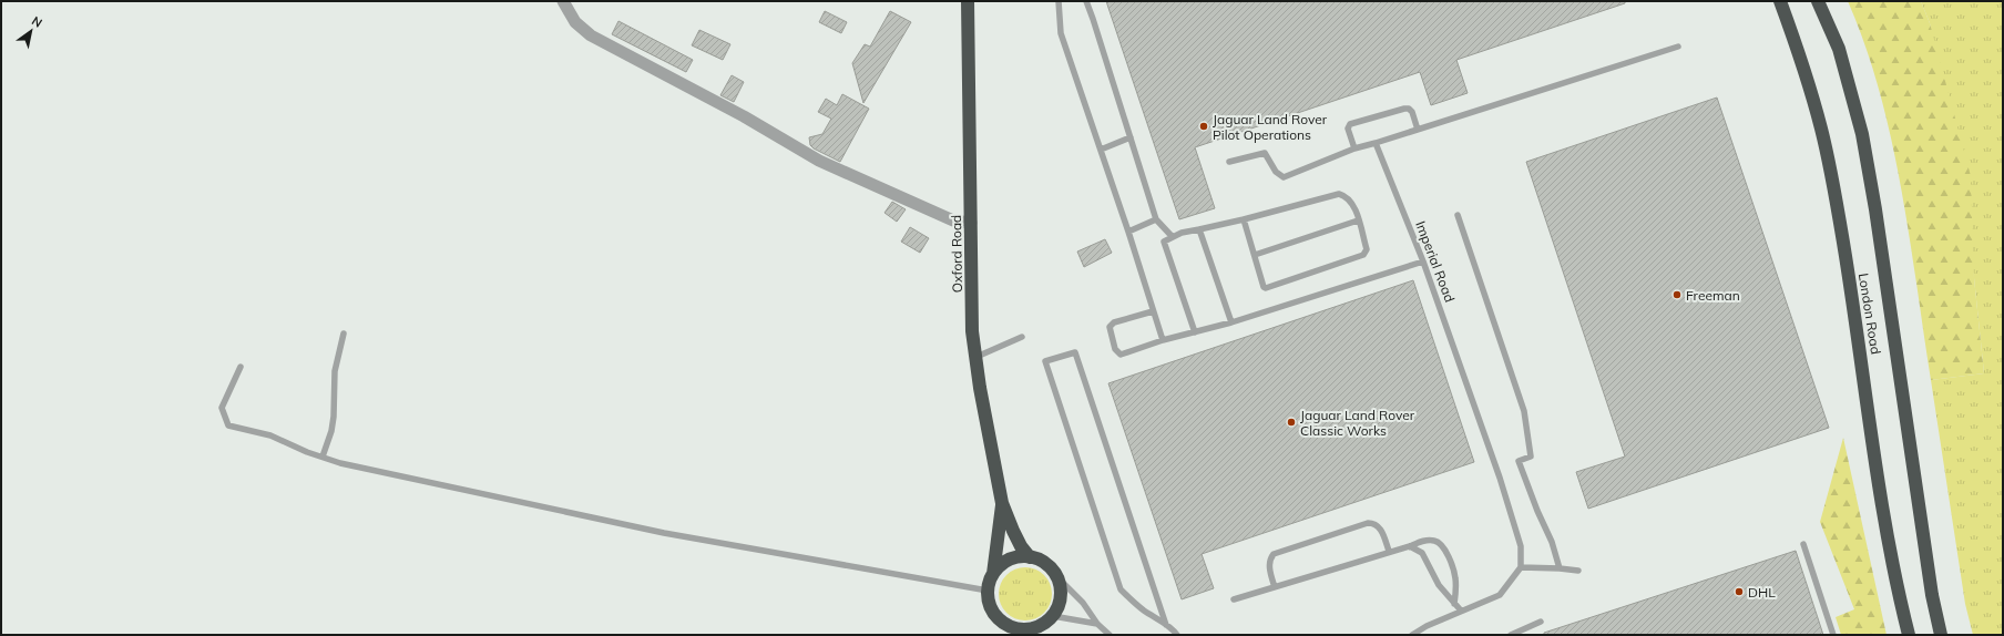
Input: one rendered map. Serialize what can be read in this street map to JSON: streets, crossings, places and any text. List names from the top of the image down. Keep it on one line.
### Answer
{"streets":{"highway":["Oxford Road","London Road"],"lane":["Imperial Road"]},"places":["Jaguar Land Rover Pilot Operations","Freeman","Jaguar Land Rover Classic Works","DHL"],"north":"top right"}
